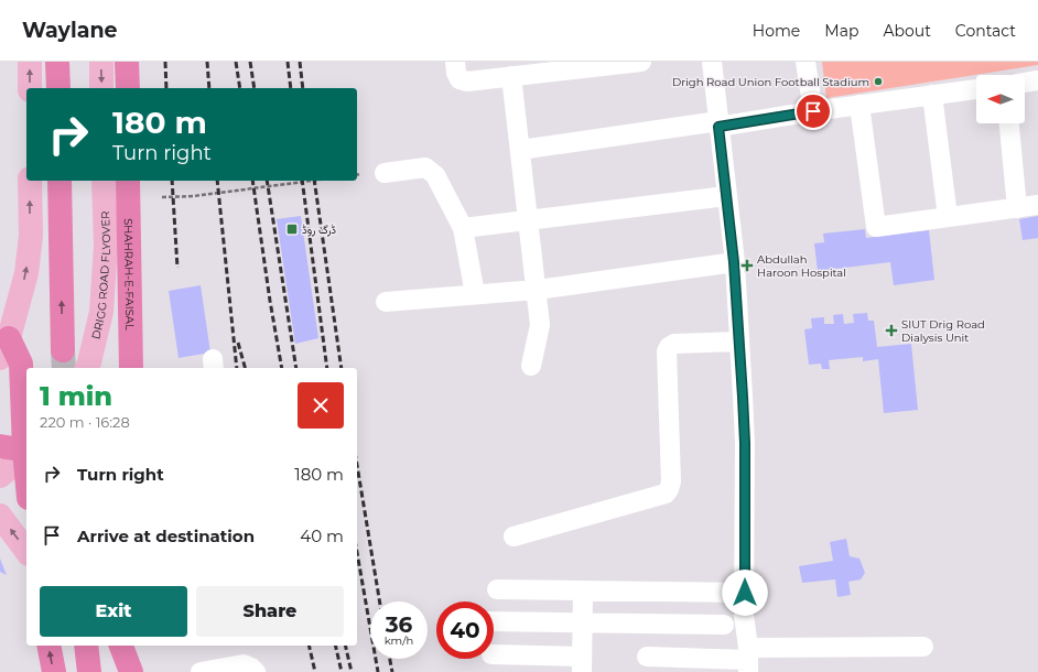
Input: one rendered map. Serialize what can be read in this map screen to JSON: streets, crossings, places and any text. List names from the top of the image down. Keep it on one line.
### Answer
{"streets":{"highway":["SHAHRAH-E-FAISAL"],"main road":["DRIGG ROAD FLYOVER"]},"places":{"other":["Drigh Road Union Football Stadium"],"transit":["ڈرگ روڈ"],"health":["Abdullah Haroon Hospital","SIUT Drig Road Dialysis Unit"]},"north":"left","page":{"header":"Waylane","nav":["Home","Map","About","Contact"],"turn":["180 m","Turn right"],"heading":["1 min","220 m · 16:28"],"list":[{"name":"Turn right","value":"180 m"},{"name":"Arrive at destination","value":"40 m"}],"buttons":["Exit","Share"],"speed":"36 km/h","limit":"40"}}
